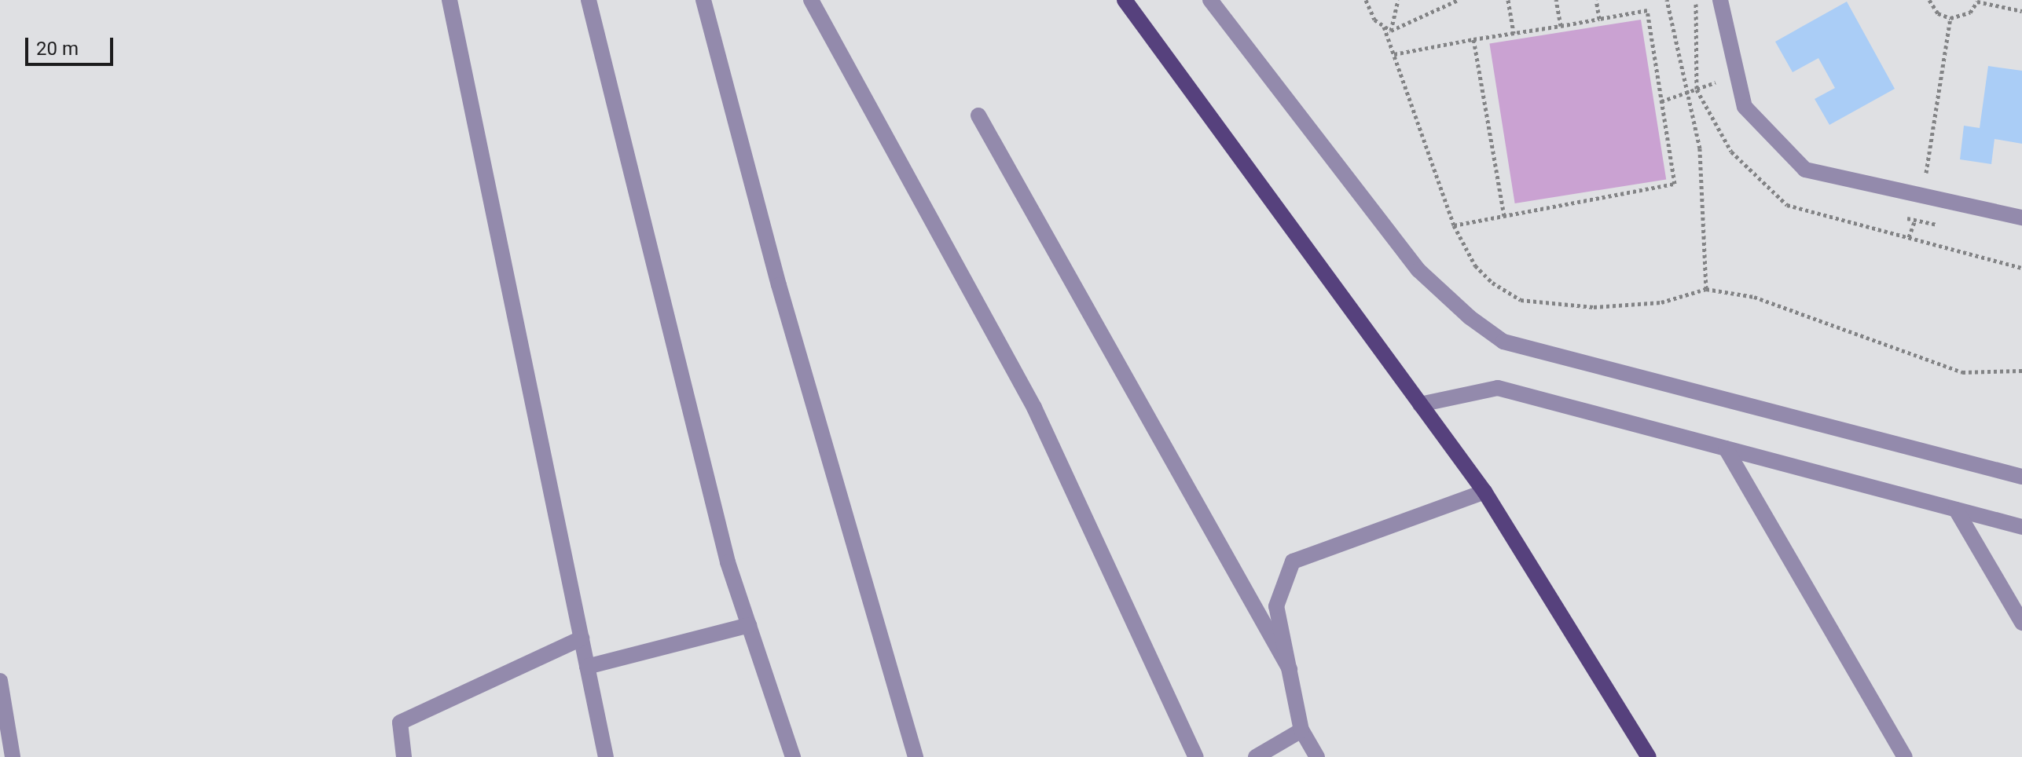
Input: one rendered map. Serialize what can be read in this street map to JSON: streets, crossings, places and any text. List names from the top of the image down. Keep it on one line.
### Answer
{"scale_bar":"20 m"}
